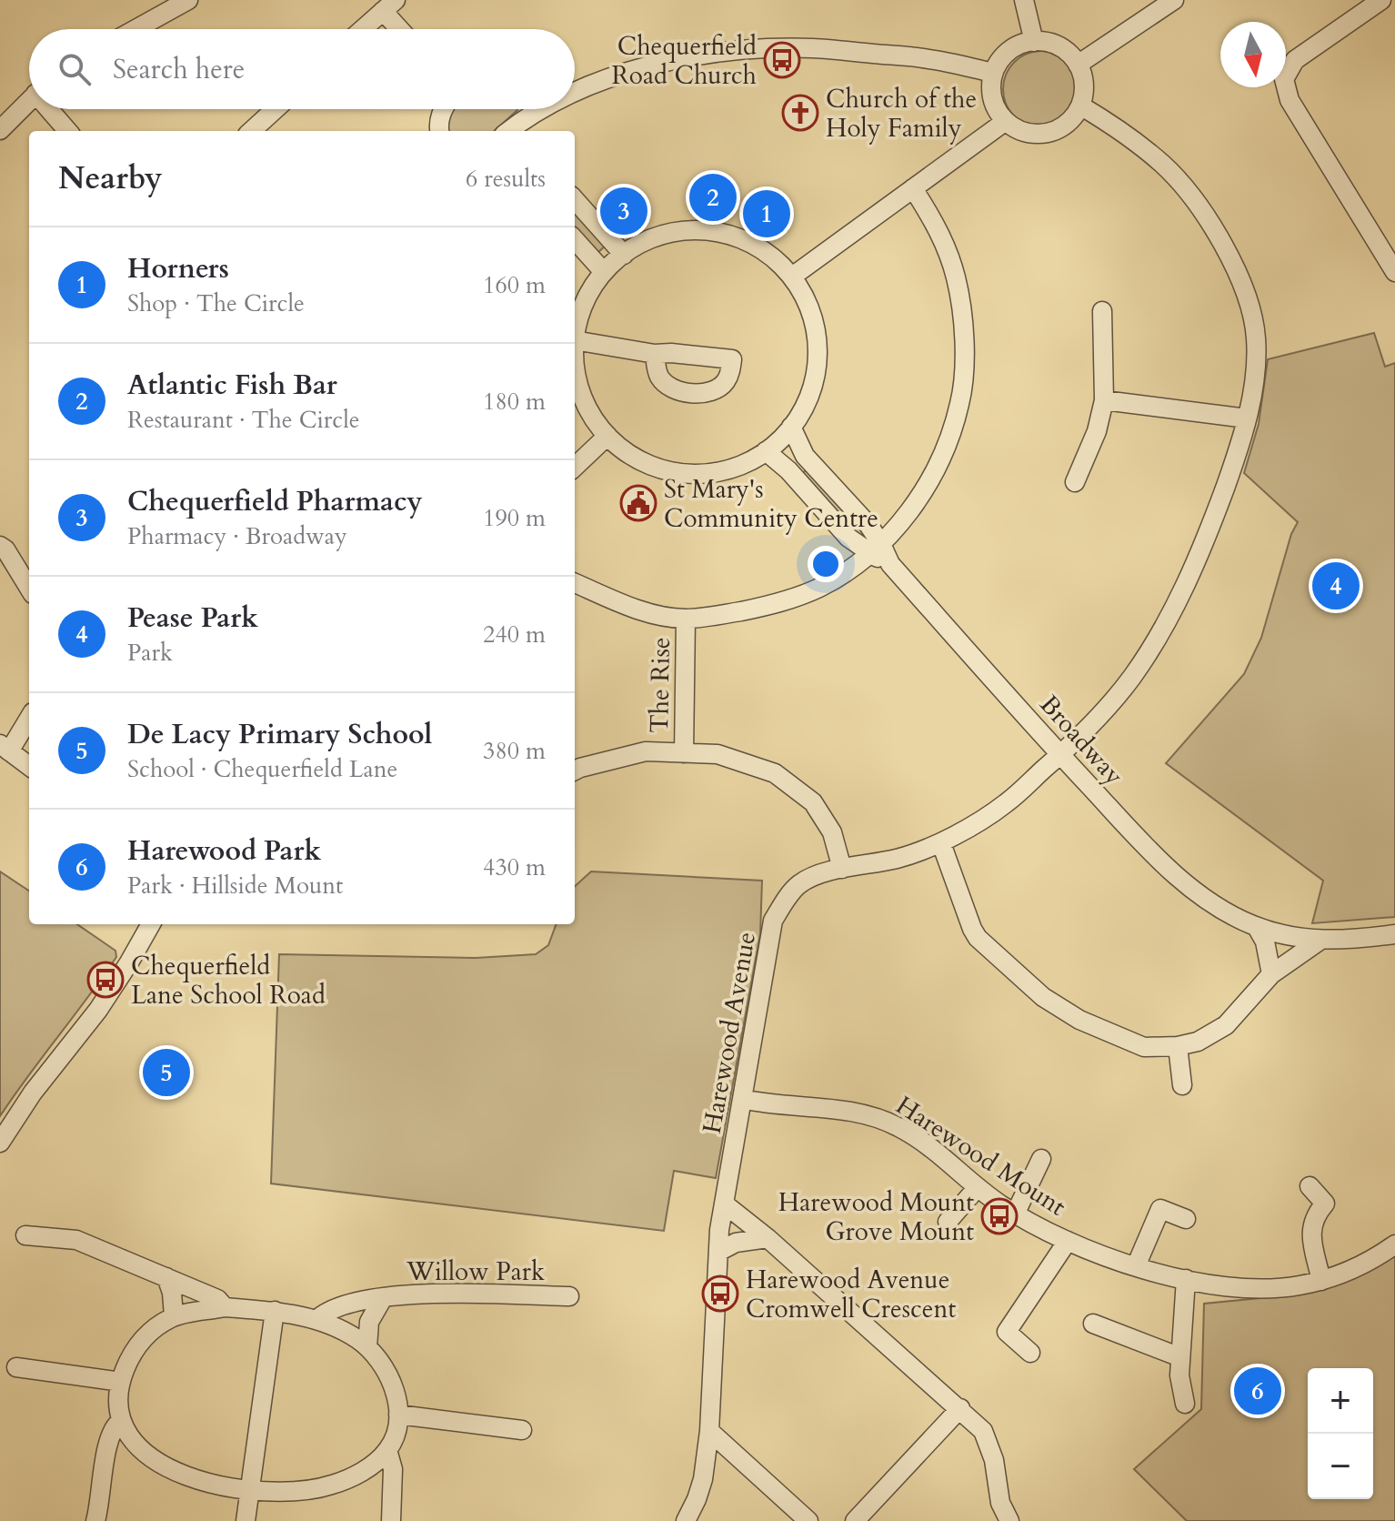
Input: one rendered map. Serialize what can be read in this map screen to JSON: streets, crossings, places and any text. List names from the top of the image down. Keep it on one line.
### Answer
{"streets":{"street":["The Rise","Broadway","Harewood Avenue","Harewood Mount","Willow Park"]},"crossings":[["Broadway","Harewood Avenue"],["Harewood Avenue","Harewood Mount"]],"places":{"bus stop":["Chequerfield Road Church","Chequerfield Lane School Road","Harewood Mount Grove Mount","Harewood Avenue Cromwell Crescent"],"church":["Church of the Holy Family"],"public building":["St Mary's Community Centre"]},"north":"bottom","page":{"search":"Search here","heading":["Nearby","6 results"],"pins":["2","3","1","4","5","6"],"list":[{"mark":"1","name":"Horners","note":"Shop · The Circle","value":"160 m"},{"mark":"2","name":"Atlantic Fish Bar","note":"Restaurant · The Circle","value":"180 m"},{"mark":"3","name":"Chequerfield Pharmacy","note":"Pharmacy · Broadway","value":"190 m"},{"mark":"4","name":"Pease Park","note":"Park","value":"240 m"},{"mark":"5","name":"De Lacy Primary School","note":"School · Chequerfield Lane","value":"380 m"},{"mark":"6","name":"Harewood Park","note":"Park · Hillside Mount","value":"430 m"}],"map_buttons":["+","−"]}}
